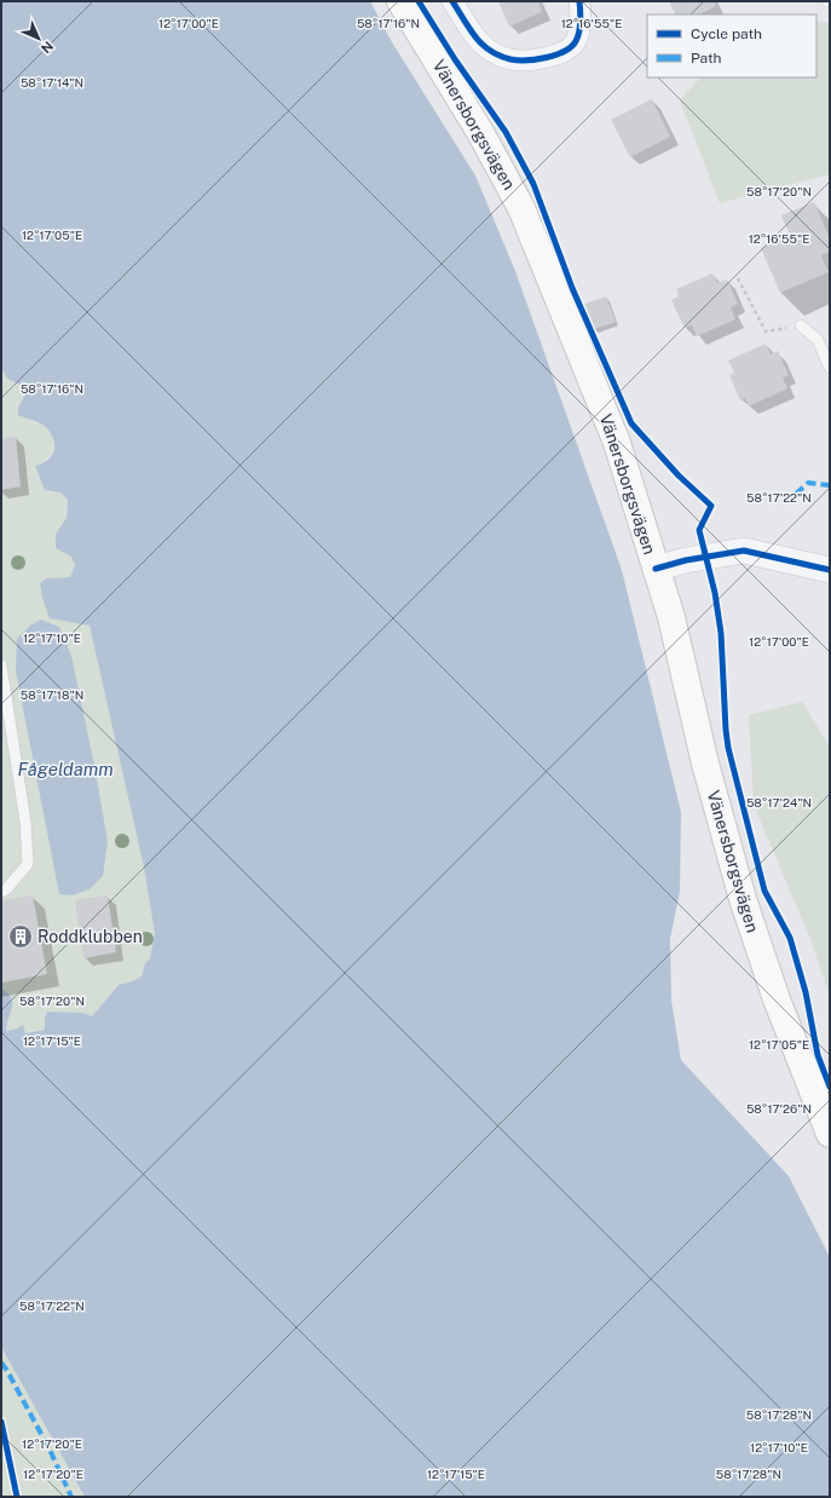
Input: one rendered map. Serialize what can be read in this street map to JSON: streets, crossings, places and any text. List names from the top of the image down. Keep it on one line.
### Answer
{"streets":{"main road":["Vänersborgsvägen"]},"water":["Fågeldamm"],"places":{"building":["Roddklubben"]},"legend":["Cycle path","Path"],"north":"bottom right","coordinates":["12°17'00\"E","58°17'16\"N","12°16'55\"E","58°17'14\"N","58°17'20\"N","12°17'05\"E","58°17'22\"N","12°17'10\"E","58°17'18\"N","58°17'24\"N","12°17'15\"E","58°17'26\"N","58°17'28\"N","12°17'20\"E"]}
